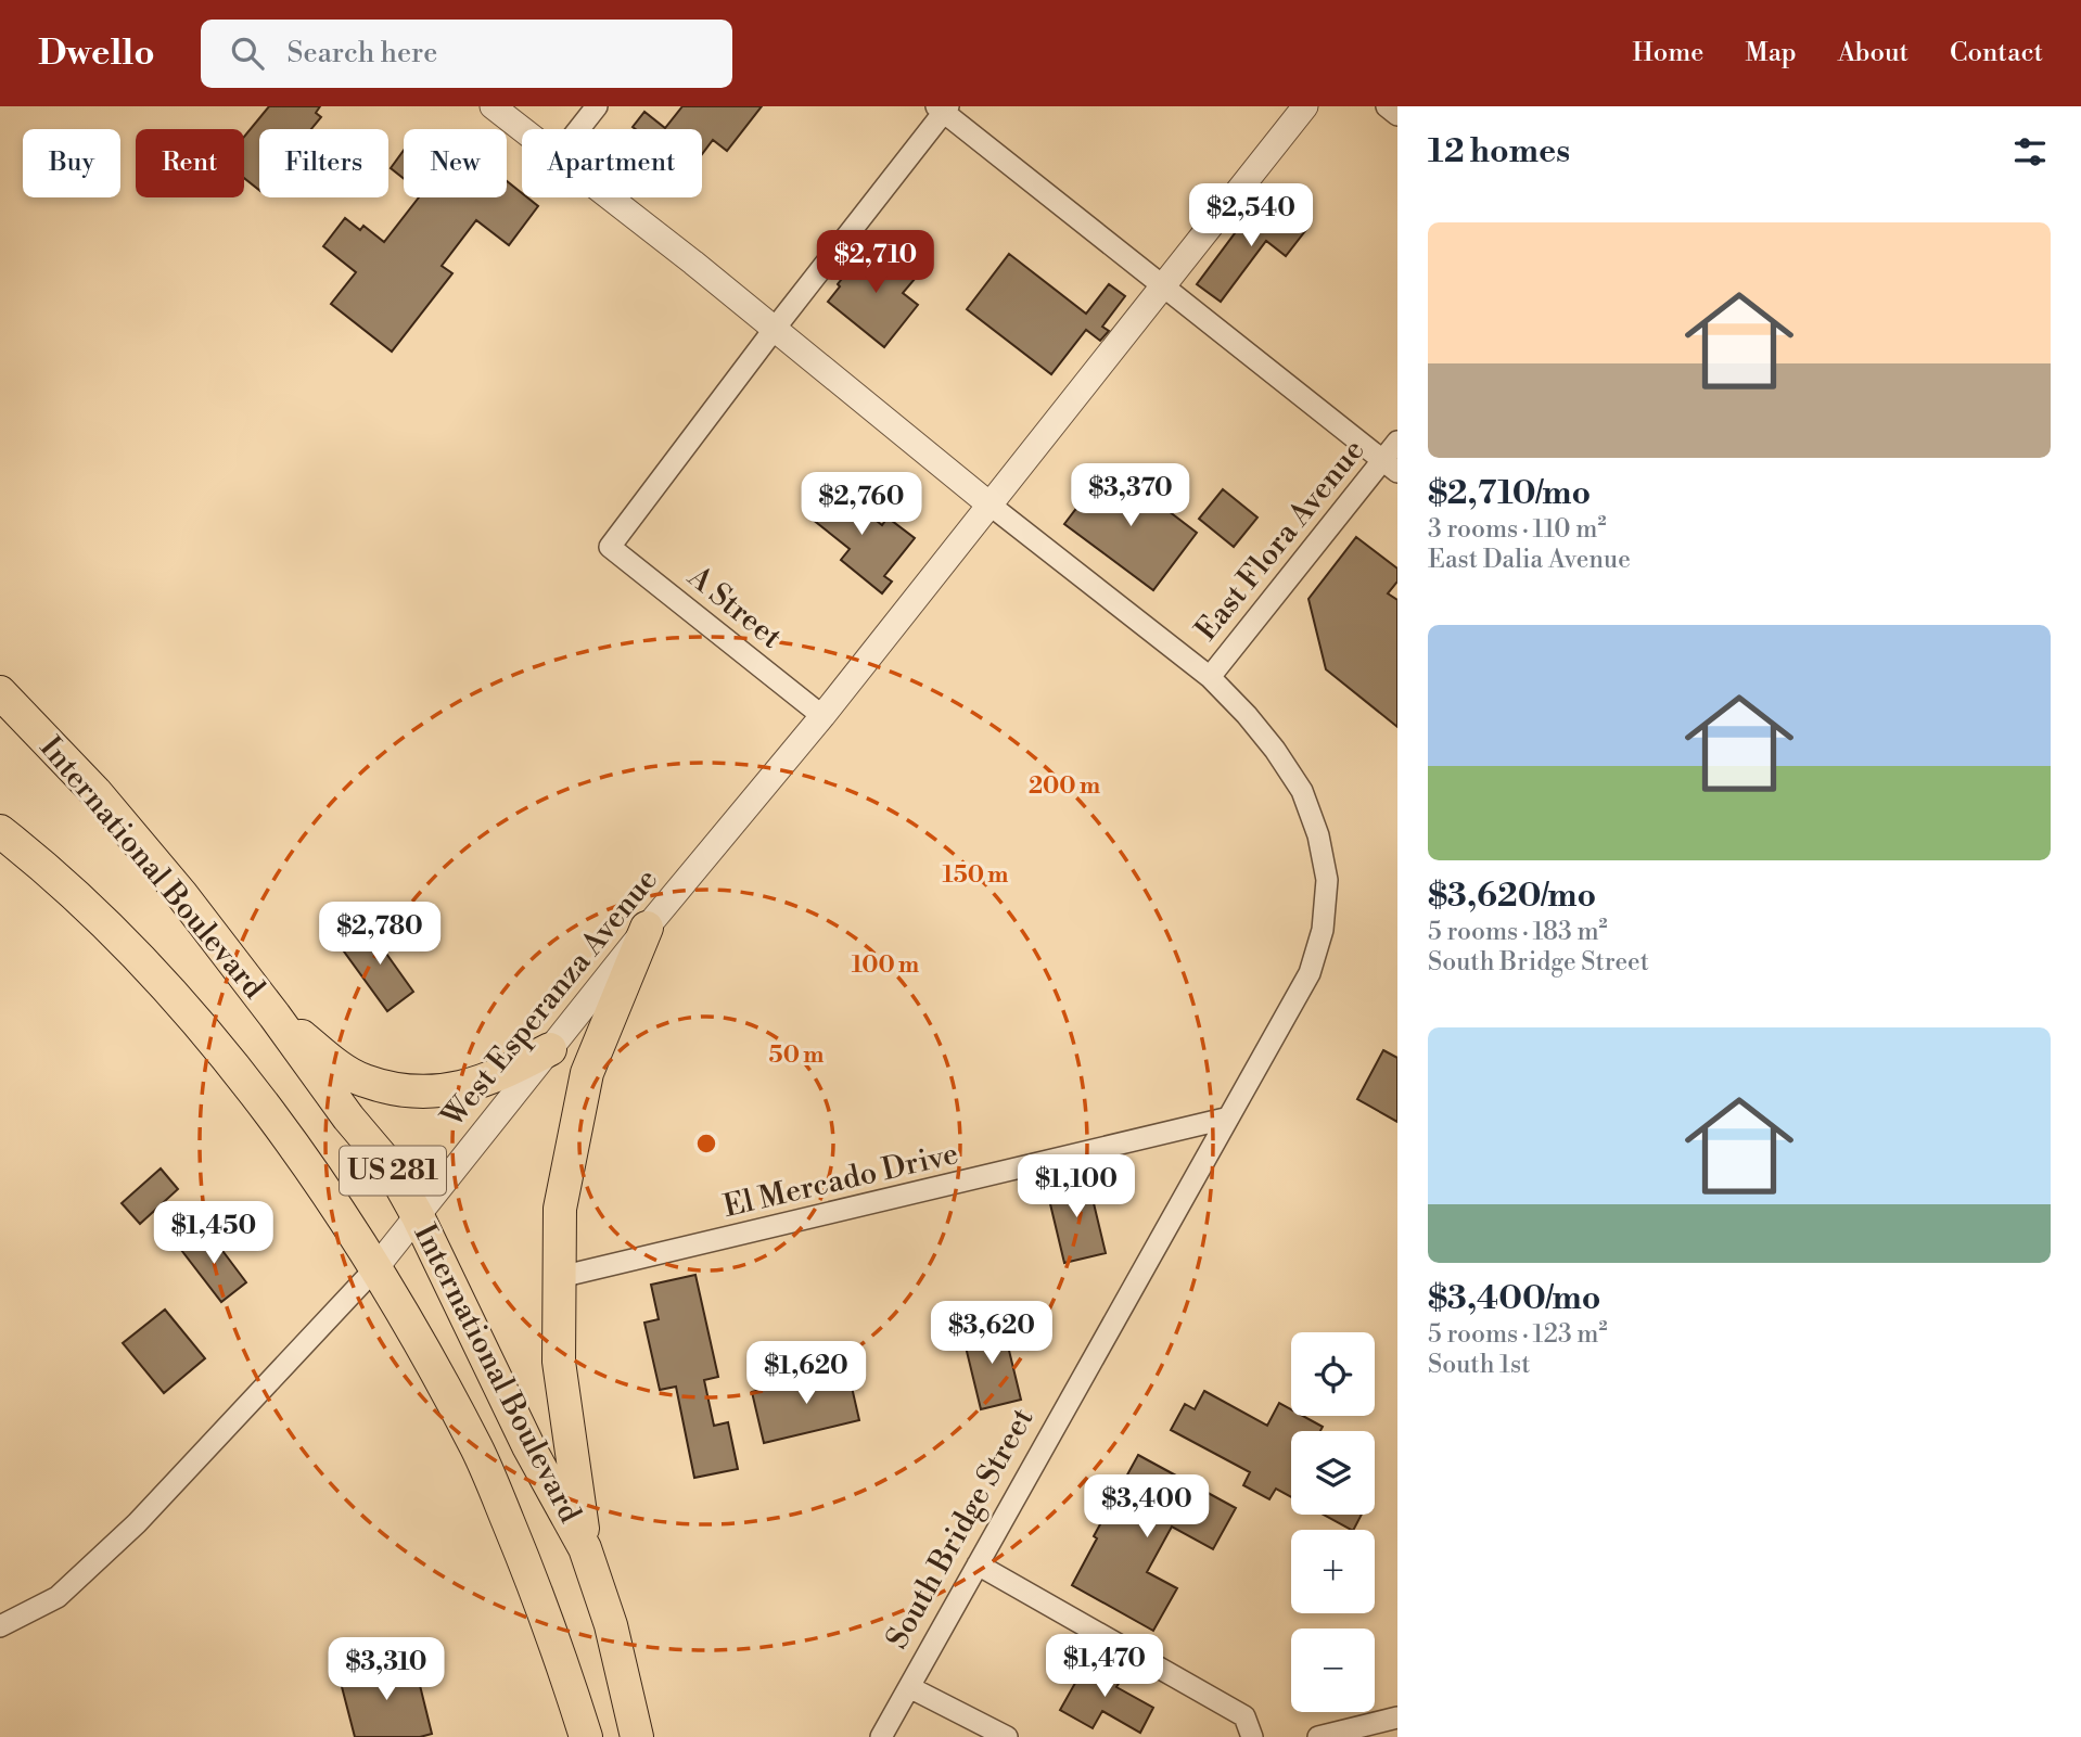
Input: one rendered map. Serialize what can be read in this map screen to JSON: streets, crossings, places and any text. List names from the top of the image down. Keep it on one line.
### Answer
{"streets":{"main road":["International Boulevard","US 281"],"street":["East Flora Avenue","A Street","West Esperanza Avenue","El Mercado Drive","South Bridge Street"]},"crossings":[["East Flora Avenue","South Bridge Street"],["A Street","West Esperanza Avenue"],["A Street","South Bridge Street"],["International Boulevard","West Esperanza Avenue"],["West Esperanza Avenue","South Bridge Street"],["El Mercado Drive","South Bridge Street"]],"page":{"header":"Dwello","search":"Search here","nav":["Home","Map","About","Contact"],"heading":"12 homes","chip":["Buy","Rent","Filters","New","Apartment"],"price":["$2,540","$2,710","$3,370","$2,760","$2,780","$1,100","$1,450","$3,620","$1,620","$3,400","$1,470","$3,310"],"list":[{"name":"$2,710/mo","note":"3 rooms · 110 m² · East Dalia Avenue"},{"name":"$3,620/mo","note":"5 rooms · 183 m² · South Bridge Street"},{"name":"$3,400/mo","note":"5 rooms · 123 m² · South 1st"}],"map_buttons":["+","−"]},"rings":["200 m","150 m","100 m","50 m"]}
